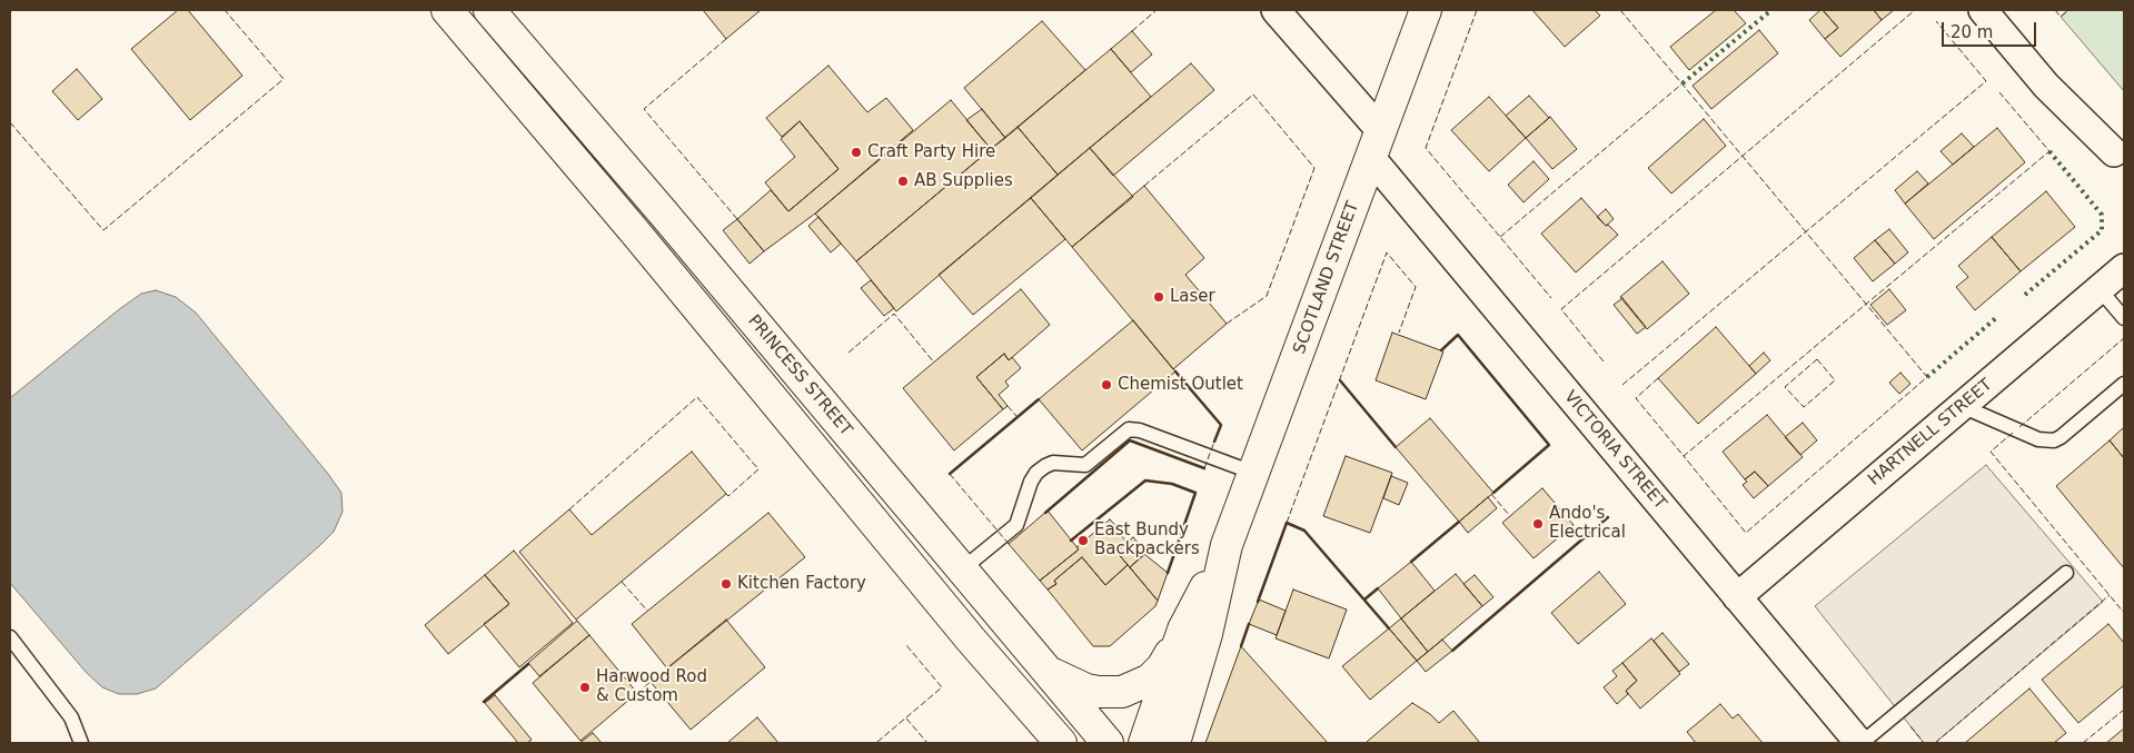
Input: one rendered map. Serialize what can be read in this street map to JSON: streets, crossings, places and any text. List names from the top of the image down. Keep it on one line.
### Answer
{"streets":{"main road":["SCOTLAND STREET","PRINCESS STREET"],"street":["HARTNELL STREET","VICTORIA STREET"]},"crossings":[["SCOTLAND STREET","VICTORIA STREET"],["HARTNELL STREET","VICTORIA STREET"]],"places":["Craft Party Hire","AB Supplies","Laser","Chemist Outlet","Ando's Electrical","East Bundy Backpackers","Kitchen Factory","Harwood Rod & Custom"],"scale_bar":"20 m"}
